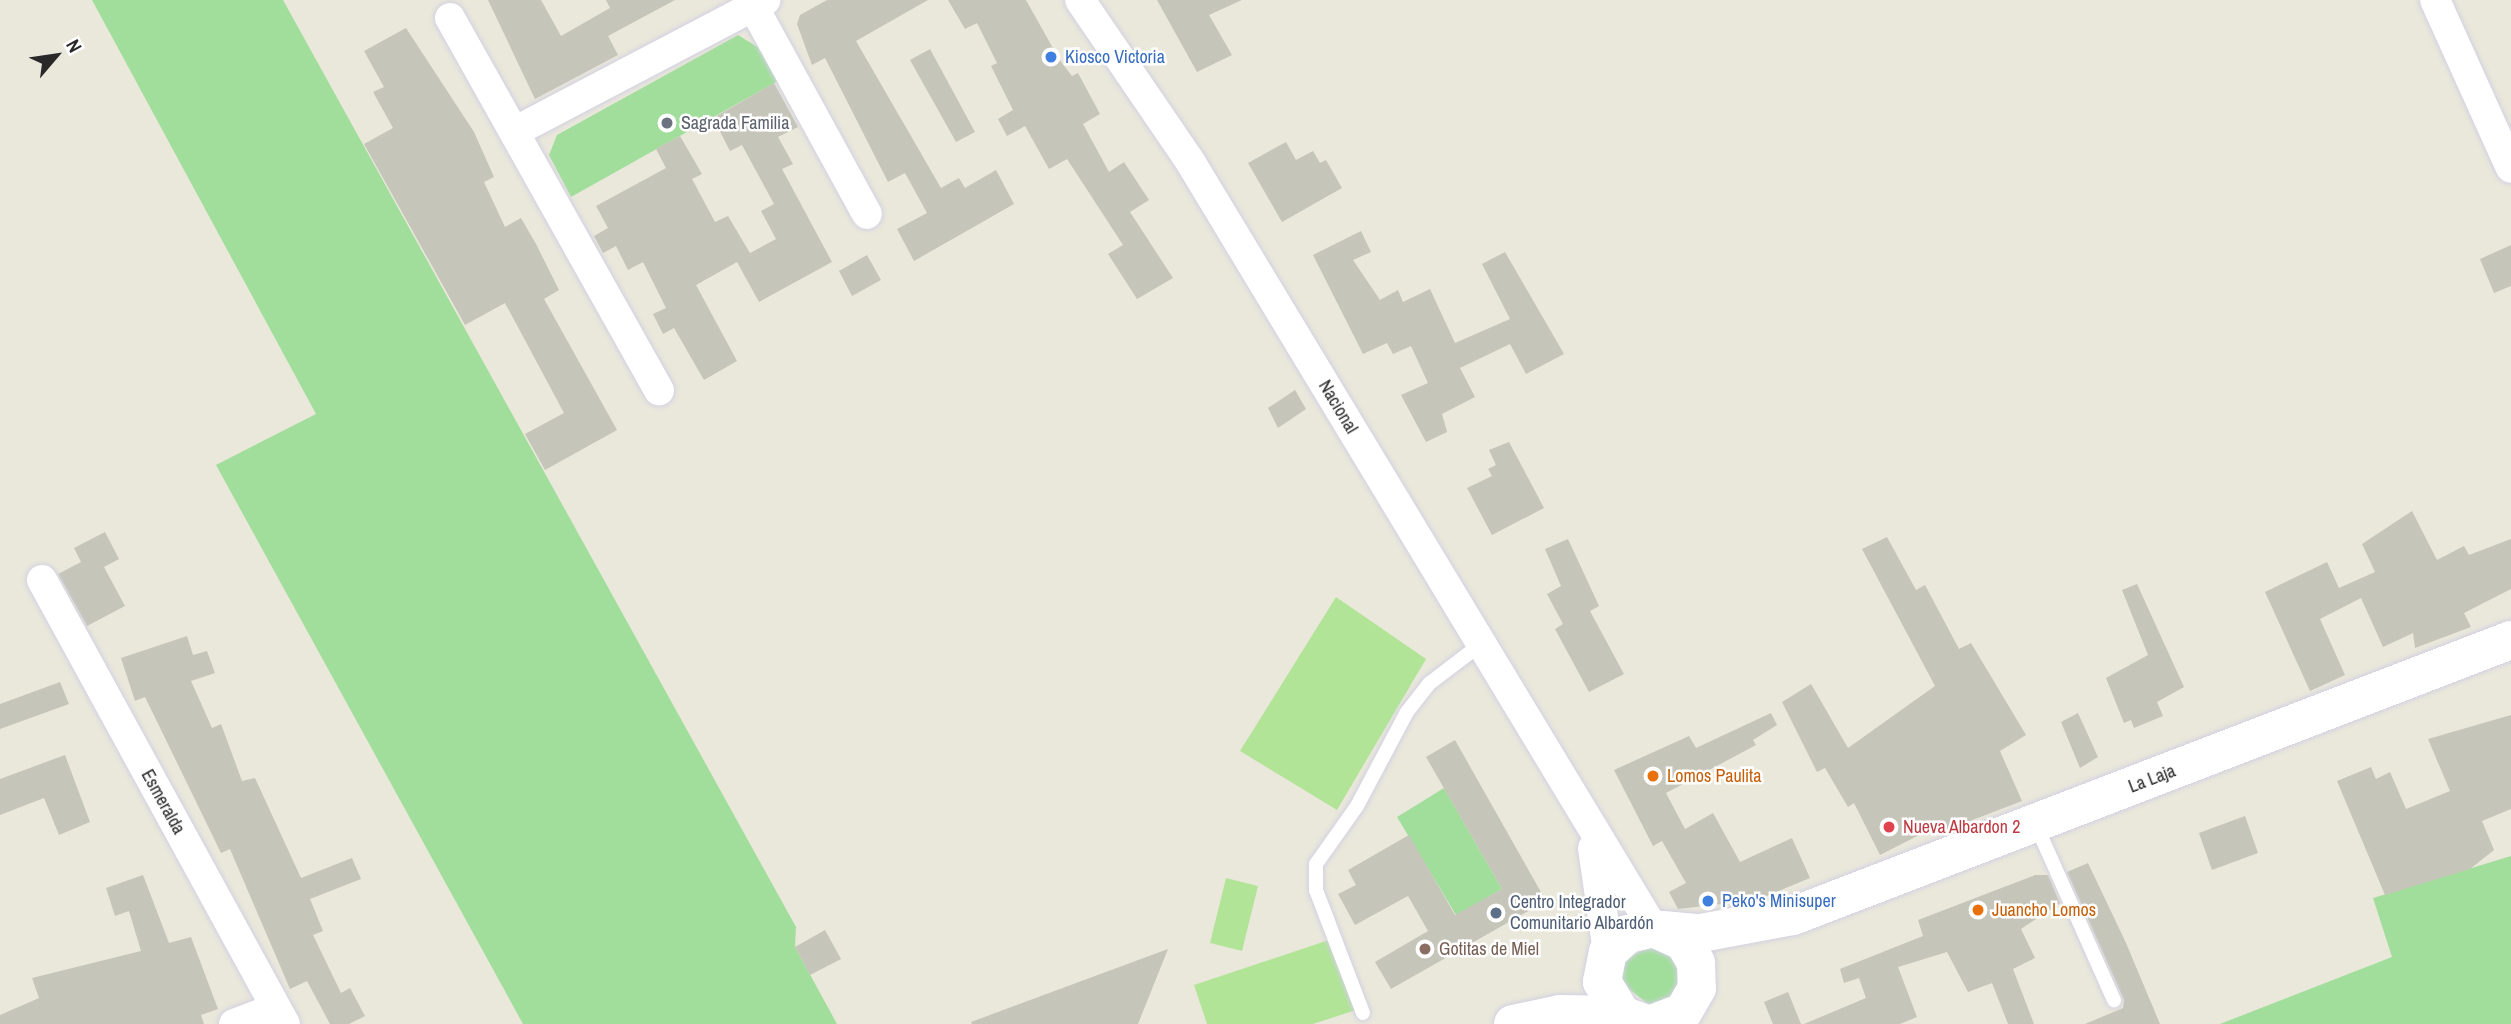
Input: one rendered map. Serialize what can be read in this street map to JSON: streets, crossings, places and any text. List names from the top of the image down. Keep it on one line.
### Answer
{"streets":{"main road":["La Laja"],"street":["Nacional","Esmeralda"]},"crossings":[["Nacional","La Laja"]],"places":["Kiosco Victoria","Sagrada Familia","Lomos Paulita","Nueva Albardon 2","Peko's Minisuper","Juancho Lomos","Centro Integrador Comunitario Albardón","Gotitas de Miel"],"north":"top right"}
